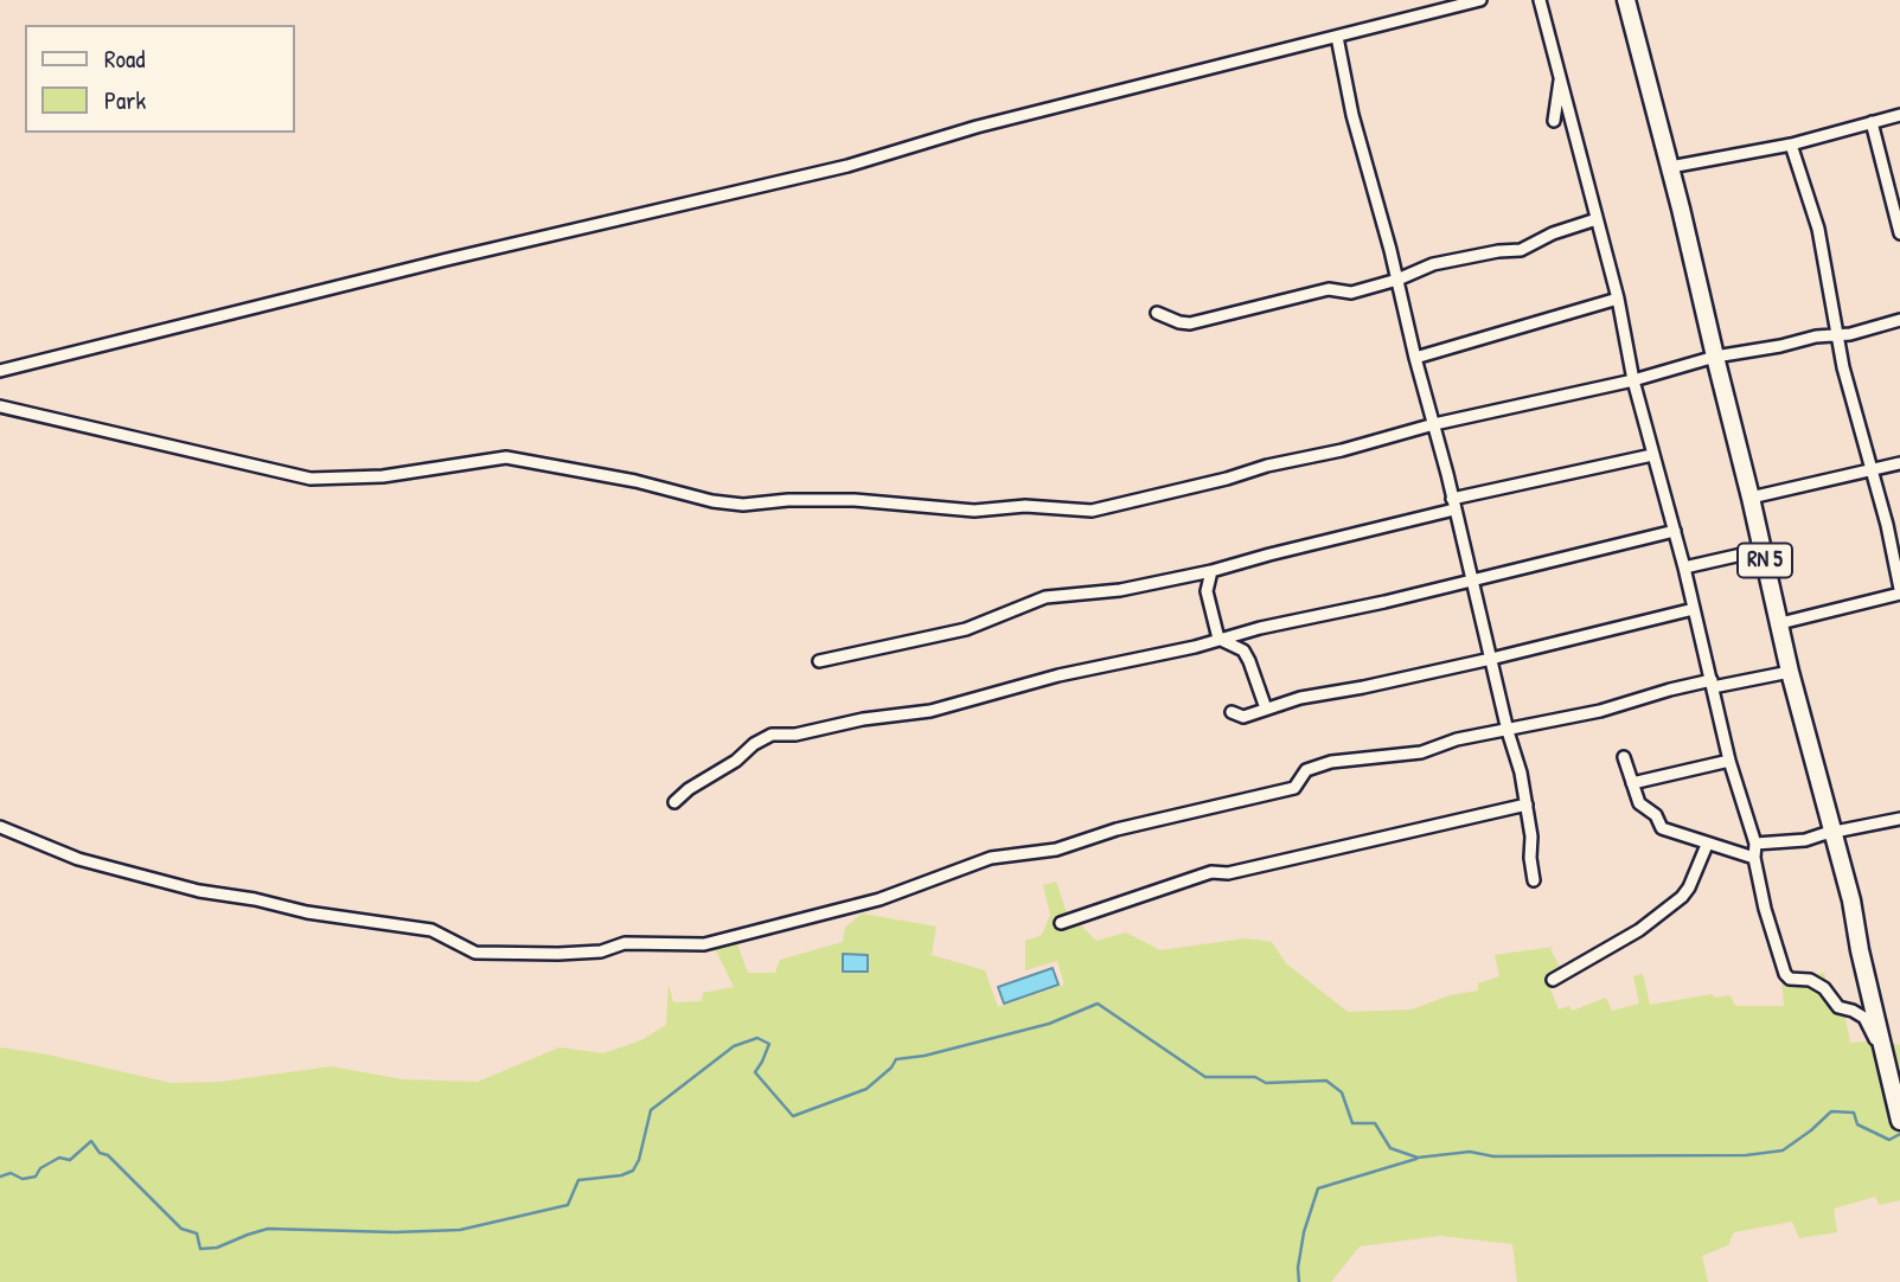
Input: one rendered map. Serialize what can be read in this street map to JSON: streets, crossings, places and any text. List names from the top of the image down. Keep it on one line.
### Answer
{"streets":{"main road":["RN 5"]},"legend":["Road","Park"]}
